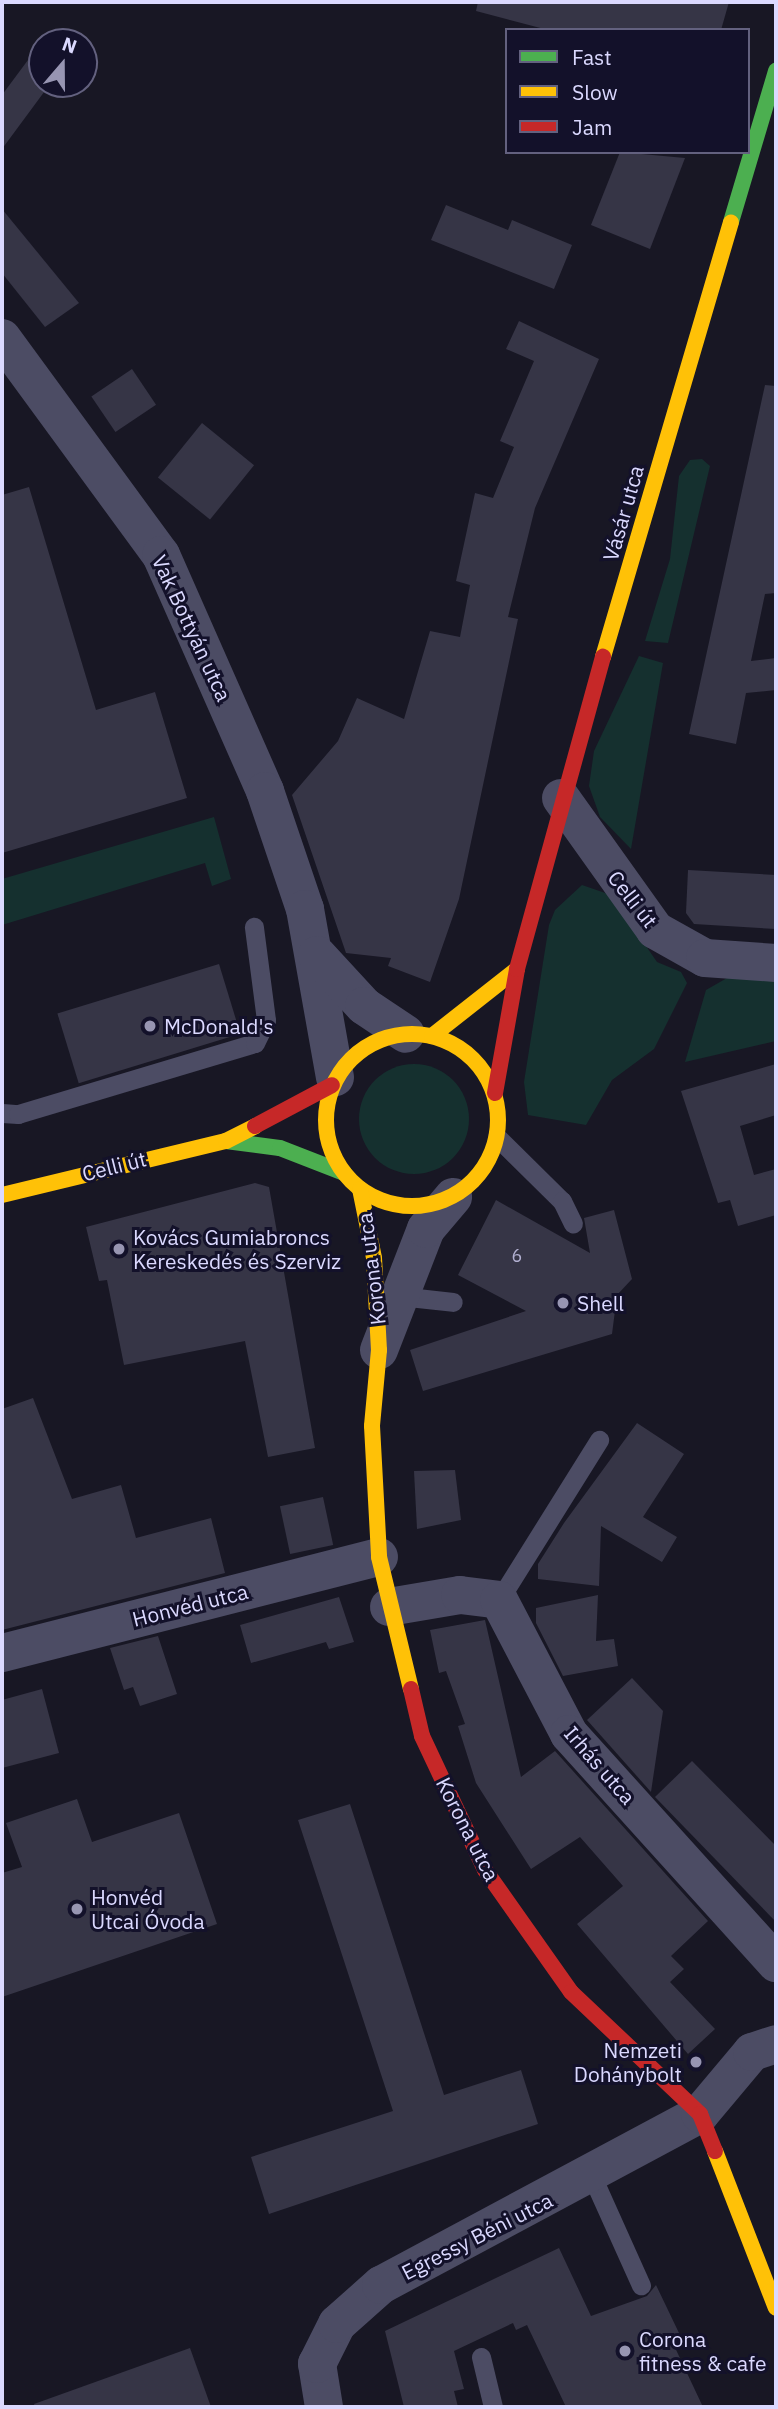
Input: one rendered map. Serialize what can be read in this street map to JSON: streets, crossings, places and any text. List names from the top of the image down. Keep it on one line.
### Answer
{"streets":{"street":["Vásár utca","Vak Bottyán utca","Celli út","Korona utca","Honvéd utca","Irhás utca","Egressy Béni utca"]},"crossings":[["Vásár utca","Vak Bottyán utca"],["Vásár utca","Celli út"],["Vásár utca","Korona utca"],["Vak Bottyán utca","Celli út"],["Vak Bottyán utca","Korona utca"],["Celli út","Korona utca"],["Korona utca","Honvéd utca"],["Korona utca","Egressy Béni utca"]],"places":["McDonald's","Kovács Gumiabroncs Kereskedés és Szerviz","Shell","Honvéd Utcai Óvoda","Nemzeti Dohánybolt","Corona fitness & cafe"],"house_numbers":["6"],"legend":["Fast","Slow","Jam"],"north":"top"}
